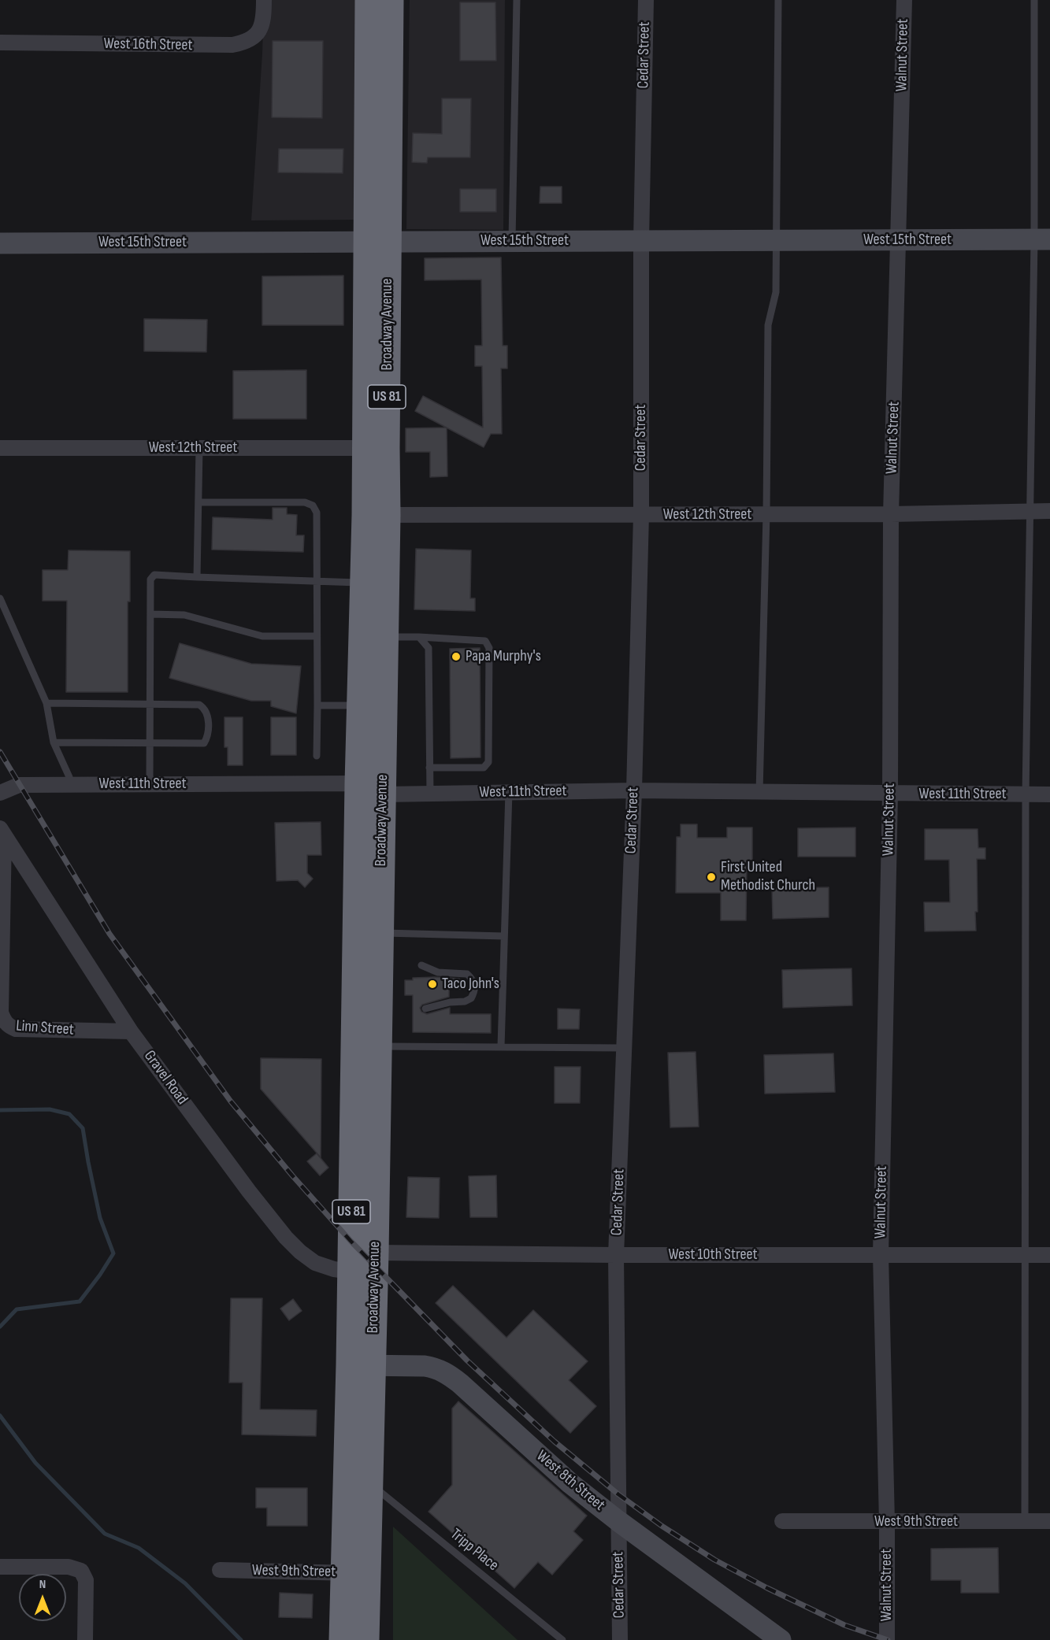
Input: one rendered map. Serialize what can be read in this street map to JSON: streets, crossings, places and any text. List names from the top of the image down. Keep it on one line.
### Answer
{"streets":{"highway":["Broadway Avenue","US 81"],"street":["West 16th Street","Cedar Street","Walnut Street","West 15th Street","West 12th Street","West 11th Street","Linn Street","Gravel Road","West 10th Street","West 8th Street","West 9th Street"],"lane":["Tripp Place"]},"crossings":[["Cedar Street","West 15th Street"],["Cedar Street","West 12th Street"],["Cedar Street","West 11th Street"],["Cedar Street","West 10th Street"],["Cedar Street","West 8th Street"],["Walnut Street","West 15th Street"],["Walnut Street","West 12th Street"],["Walnut Street","West 11th Street"],["Walnut Street","West 10th Street"],["Walnut Street","West 9th Street"],["West 15th Street","Broadway Avenue"],["Broadway Avenue","West 12th Street"],["Broadway Avenue","West 11th Street"],["Broadway Avenue","Gravel Road"],["Broadway Avenue","West 10th Street"],["Broadway Avenue","West 8th Street"],["Broadway Avenue","West 9th Street"],["Broadway Avenue","Tripp Place"],["Linn Street","Gravel Road"],["Gravel Road","West 10th Street"]],"places":["Papa Murphy's","First United Methodist Church","Taco John's"],"north":"top"}
